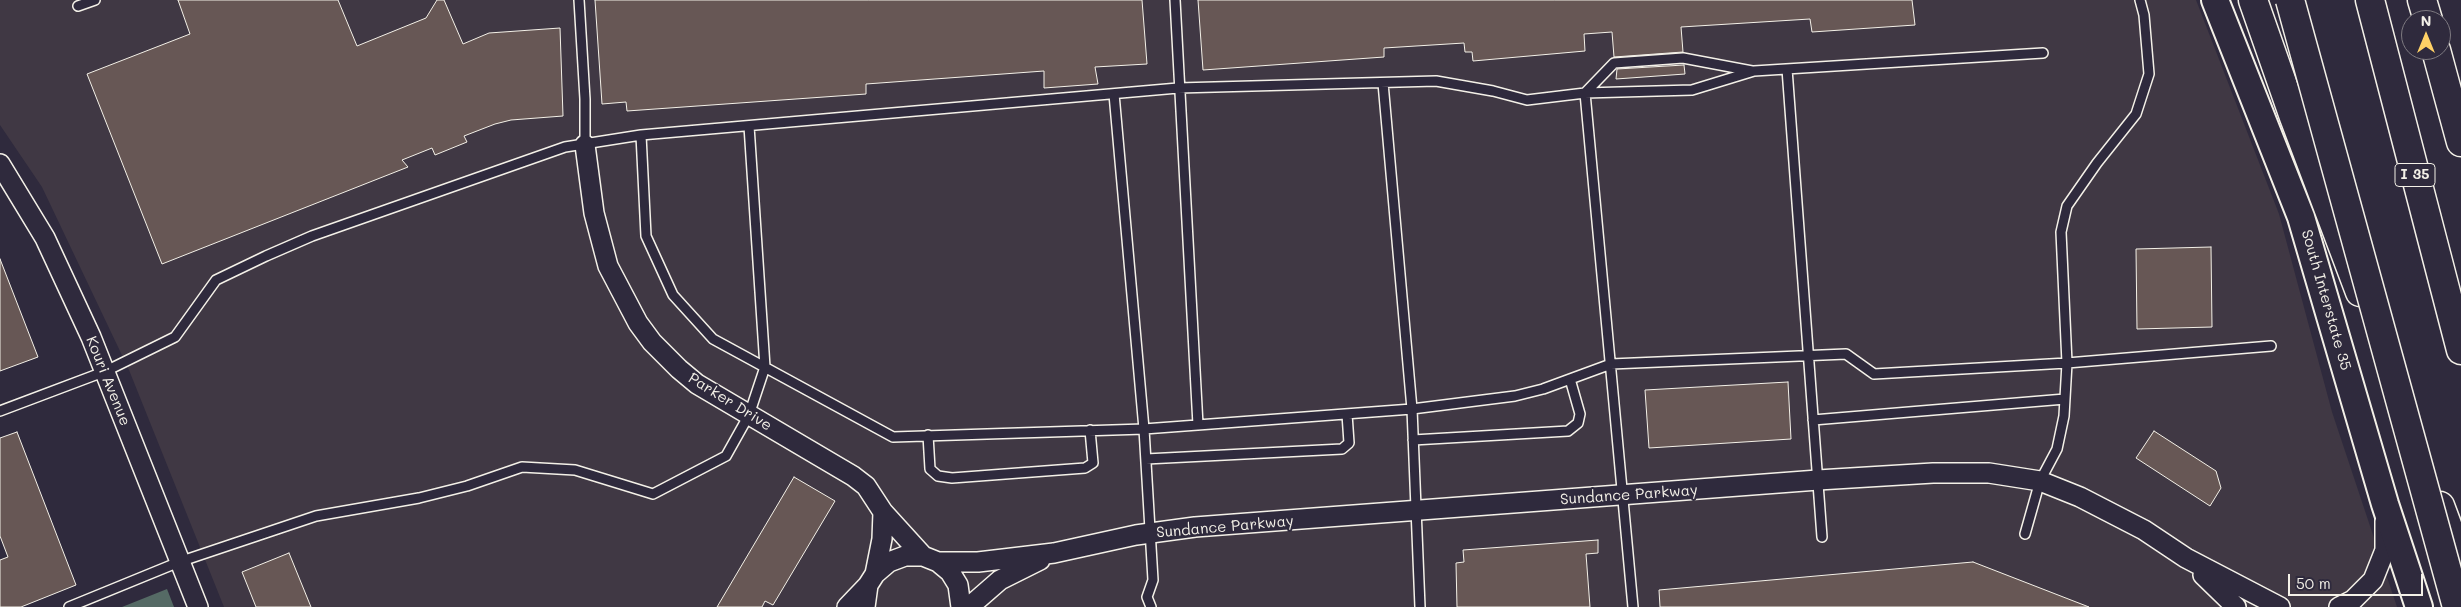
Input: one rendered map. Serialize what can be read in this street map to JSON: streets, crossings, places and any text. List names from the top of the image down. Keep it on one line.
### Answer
{"streets":{"highway":["I 35"],"main road":["South Interstate 35"],"street":["Kouri Avenue","Parker Drive","Sundance Parkway"]},"crossings":[["Parker Drive","Sundance Parkway"]],"scale_bar":"50 m","north":"top"}
